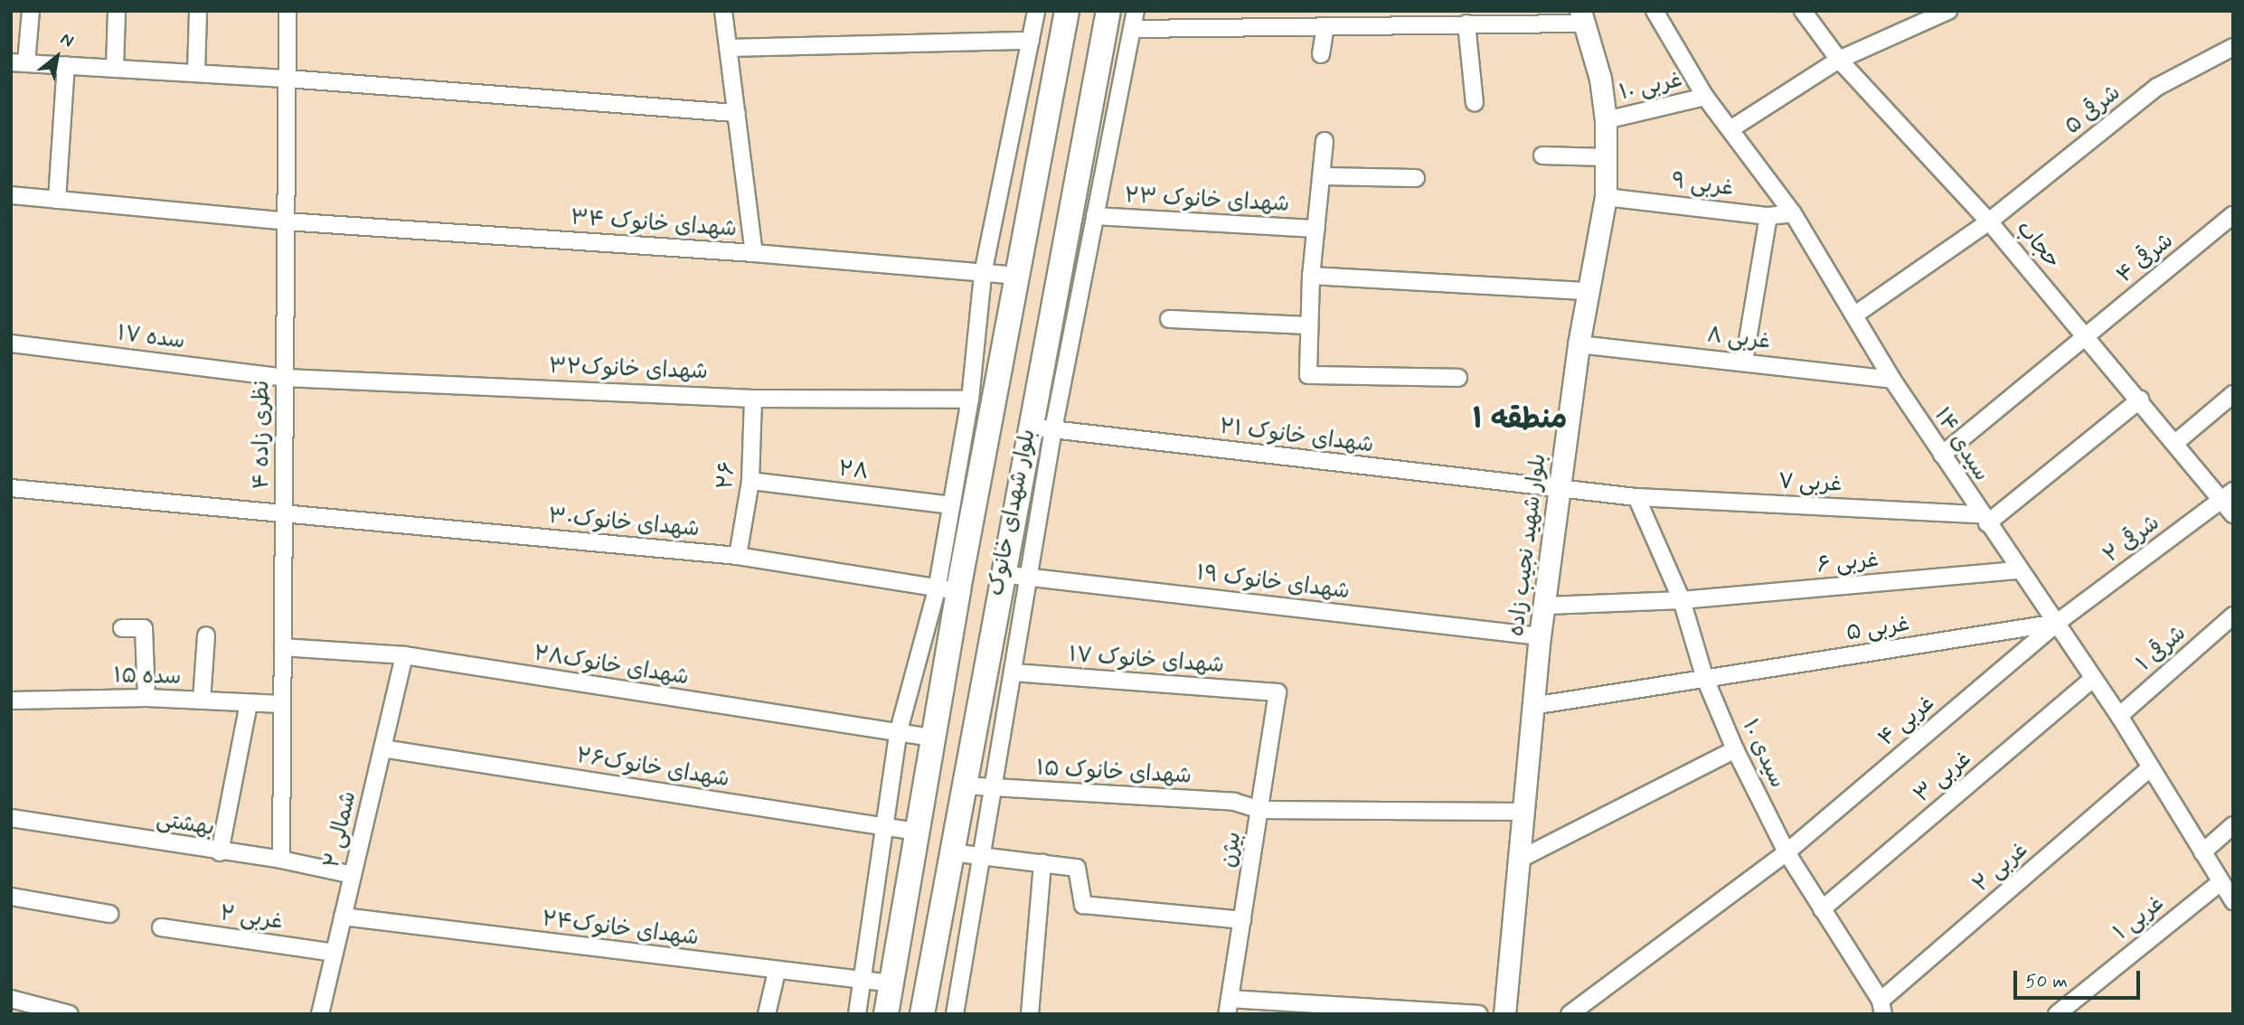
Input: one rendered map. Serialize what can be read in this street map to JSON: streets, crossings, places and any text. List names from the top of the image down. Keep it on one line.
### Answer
{"streets":{"main road":["بلوار شهدای خانوک"],"street":["غربی ۱۰","شرقی ۵","غربی ۹","شهدای خانوک ۲۳","۳۴ شهدای خانوک","حجاب","شرقی ۴","سده ۱۷","غربی ۸","شهدای خانوک۳۲","نظری زاده ۴","شهدای خانوک ۲۱","سیدی ۱۴","۲۸","۲۶","غربی ۷","شهدای خانوک۳۰","شرقی ۲","بلوار شهید نجیب زاده","غربی ۶","شهدای خانوک ۱۹","غربی ۵","شرقی ۱","شهدای خانوک ۱۷","شهدای خانوک۲۸","سده ۱۵","غربی ۴","سیدی ۱۰","شهدای خانوک۲۶","شهدای خانوک ۱۵","غربی ۳","بهشتی","شمالی ۲","بیژن","غربی ۲","۲ غربی","غربی ۱","شهدای خانوک۲۴"]},"crossings":[["غربی ۱۰","سیدی ۱۴"],["غربی ۱۰","بلوار شهید نجیب زاده"],["شرقی ۵","حجاب"],["شرقی ۵","سیدی ۱۴"],["غربی ۹","سیدی ۱۴"],["غربی ۹","بلوار شهید نجیب زاده"],["۳۴ شهدای خانوک","نظری زاده ۴"],["۳۴ شهدای خانوک","بلوار شهدای خانوک"],["حجاب","شرقی ۴"],["حجاب","شرقی ۲"],["شرقی ۴","سیدی ۱۴"],["سده ۱۷","شهدای خانوک۳۲"],["سده ۱۷","نظری زاده ۴"],["غربی ۸","سیدی ۱۴"],["غربی ۸","بلوار شهید نجیب زاده"],["شهدای خانوک۳۲","نظری زاده ۴"],["شهدای خانوک۳۲","۲۶"],["نظری زاده ۴","شهدای خانوک۳۰"],["نظری زاده ۴","شهدای خانوک۲۸"],["نظری زاده ۴","سده ۱۵"],["نظری زاده ۴","بهشتی"],["شهدای خانوک ۲۱","بلوار شهدای خانوک"],["شهدای خانوک ۲۱","بلوار شهید نجیب زاده"],["سیدی ۱۴","غربی ۷"],["سیدی ۱۴","شرقی ۲"],["سیدی ۱۴","غربی ۶"],["سیدی ۱۴","غربی ۵"],["سیدی ۱۴","شرقی ۱"],["سیدی ۱۴","غربی ۴"],["سیدی ۱۴","غربی ۳"],["سیدی ۱۴","غربی ۲"],["سیدی ۱۴","غربی ۱"],["۲۸","۲۶"],["۲۶","شهدای خانوک۳۰"],["غربی ۷","سیدی ۱۰"],["بلوار شهدای خانوک","شهدای خانوک۳۰"],["بلوار شهدای خانوک","شهدای خانوک ۱۹"],["بلوار شهدای خانوک","شهدای خانوک۲۸"],["بلوار شهدای خانوک","شهدای خانوک۲۶"],["بلوار شهدای خانوک","شهدای خانوک ۱۵"],["بلوار شهدای خانوک","شهدای خانوک۲۴"],["شرقی ۲","غربی ۵"],["شرقی ۲","غربی ۴"],["بلوار شهید نجیب زاده","شهدای خانوک ۱۹"],["بلوار شهید نجیب زاده","شهدای خانوک ۱۵"],["غربی ۶","سیدی ۱۰"],["غربی ۵","غربی ۴"],["غربی ۵","سیدی ۱۰"],["شهدای خانوک ۱۷","بیژن"],["شهدای خانوک۲۸","شمالی ۲"],["غربی ۴","سیدی ۱۰"],["سیدی ۱۰","غربی ۳"],["سیدی ۱۰","غربی ۲"],["شهدای خانوک۲۶","شمالی ۲"],["شهدای خانوک ۱۵","بیژن"],["بهشتی","شمالی ۲"],["شمالی ۲","۲ غربی"],["شمالی ۲","شهدای خانوک۲۴"]],"districts":["منطقه ۱"],"scale_bar":"50 m","north":"top right"}
